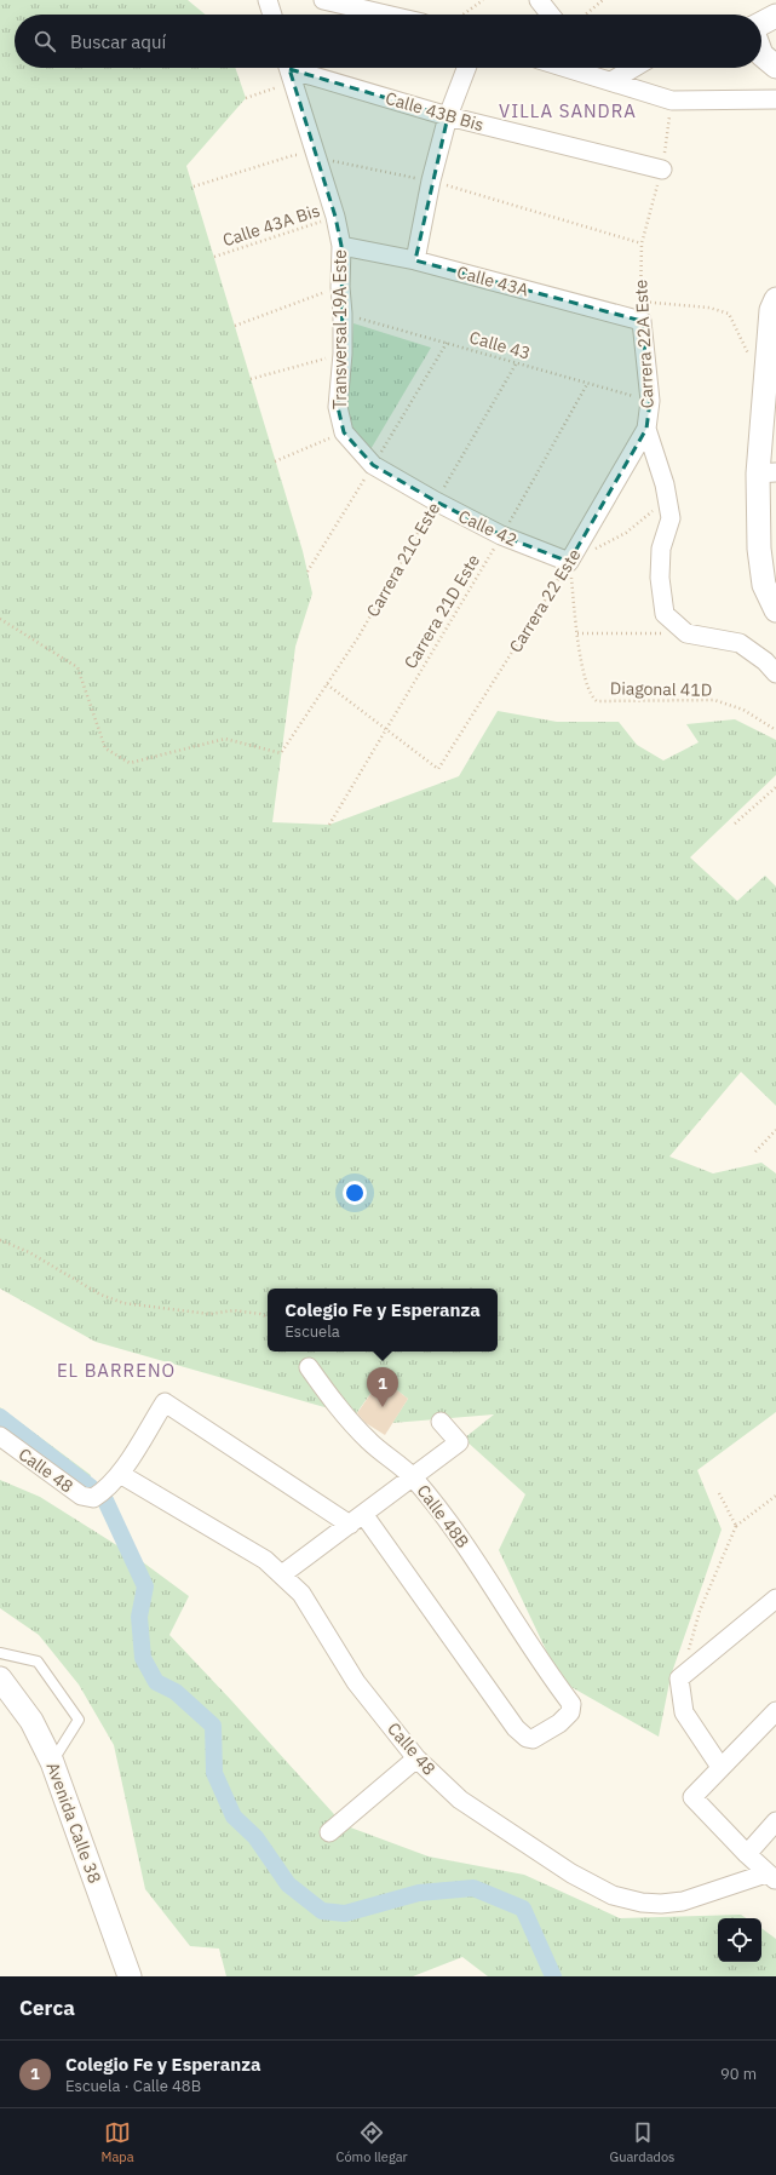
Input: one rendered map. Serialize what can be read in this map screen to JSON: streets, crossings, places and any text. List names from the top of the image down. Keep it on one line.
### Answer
{"streets":{"street":["Calle 43B Bis","Calle 43A","Transversal 19A Este","Carrera 22A Este","Calle 42","Carrera 22 Este","Calle 48","Calle 48B","Avenida Calle 38"],"path":["Calle 43A Bis","Calle 43","Carrera 21C Este","Carrera 21D Este","Diagonal 41D"]},"crossings":[["Calle 43B Bis","Carrera 22A Este"],["Calle 43A Bis","Transversal 19A Este"],["Calle 43A","Transversal 19A Este"],["Calle 43A","Carrera 22A Este"],["Transversal 19A Este","Calle 43"],["Transversal 19A Este","Calle 42"],["Carrera 22A Este","Calle 43"],["Carrera 22A Este","Carrera 22 Este"],["Calle 43","Carrera 21C Este"],["Calle 43","Carrera 21D Este"],["Calle 42","Carrera 21C Este"],["Calle 42","Carrera 22 Este"],["Calle 42","Carrera 21D Este"],["Carrera 22 Este","Carrera 21D Este"]],"districts":["VILLA SANDRA","EL BARRENO"],"page":{"search":"Buscar aquí","popup":["Colegio Fe y Esperanza","Escuela"],"pins":"1","heading":"Cerca","list":[{"mark":"1","name":"Colegio Fe y Esperanza","note":"Escuela · Calle 48B","value":"90 m"}],"nav":["Mapa","Cómo llegar","Guardados"]}}
